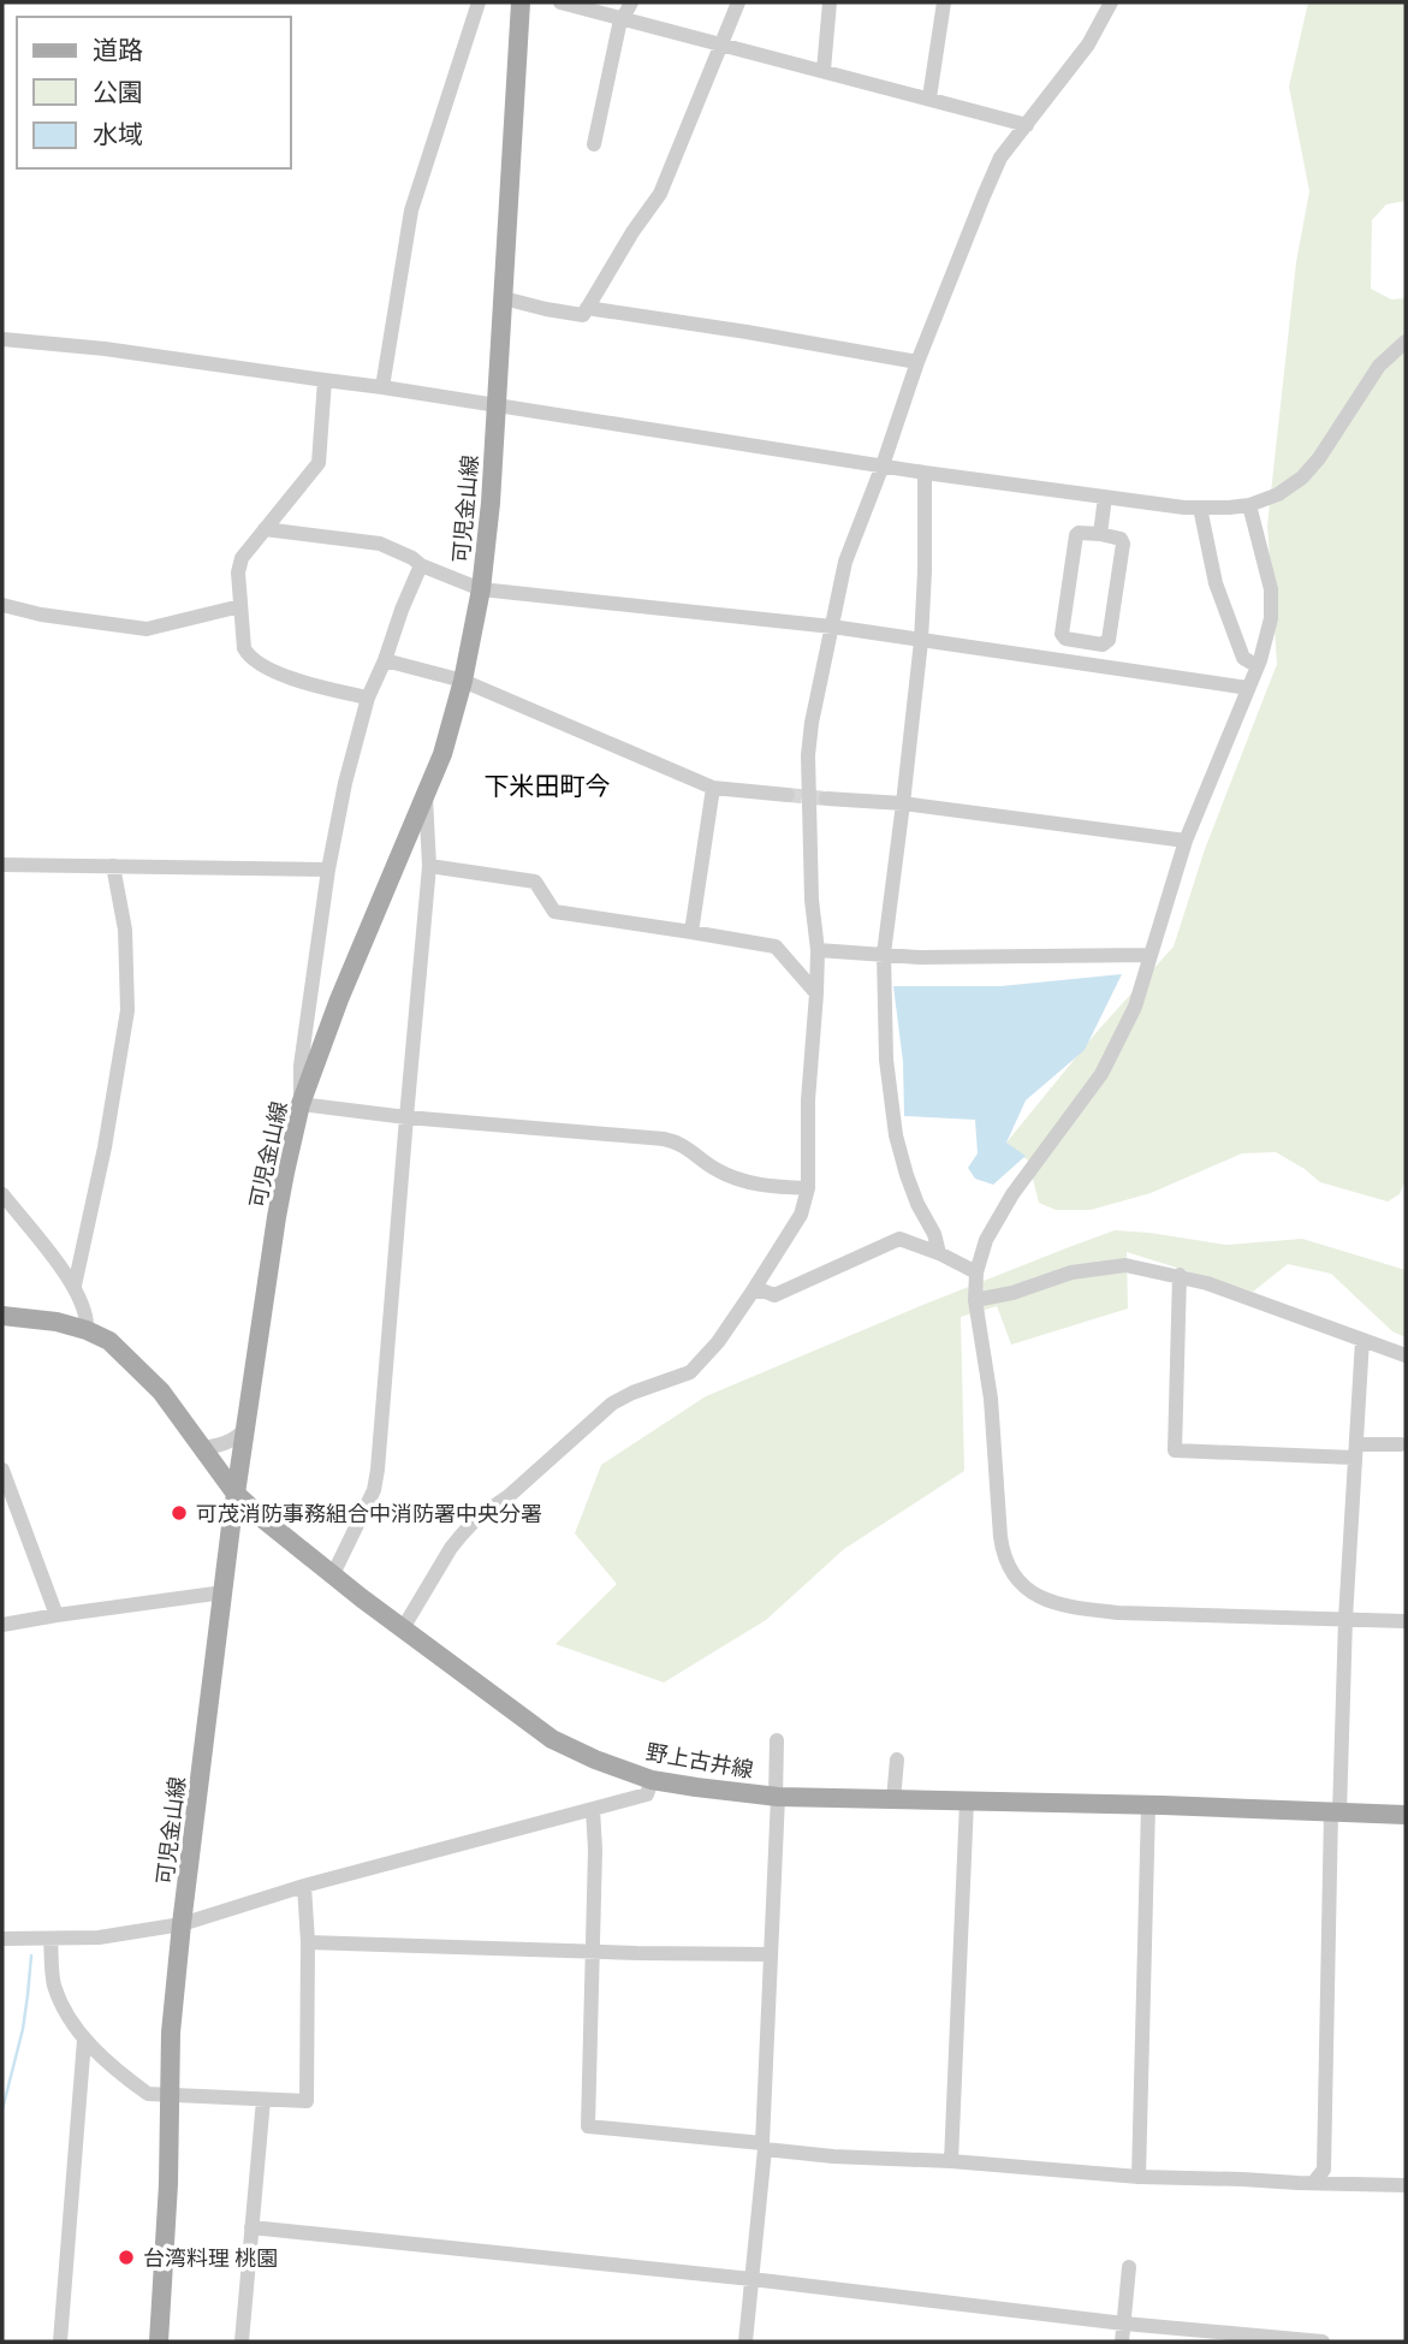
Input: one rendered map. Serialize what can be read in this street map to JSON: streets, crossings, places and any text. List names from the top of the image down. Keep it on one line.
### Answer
{"streets":{"main road":["可児金山線","野上古井線"]},"crossings":[["可児金山線","野上古井線"]],"districts":["下米田町今"],"places":["可茂消防事務組合中消防署中央分署","台湾料理 桃園"],"legend":["道路","公園","水域"]}
